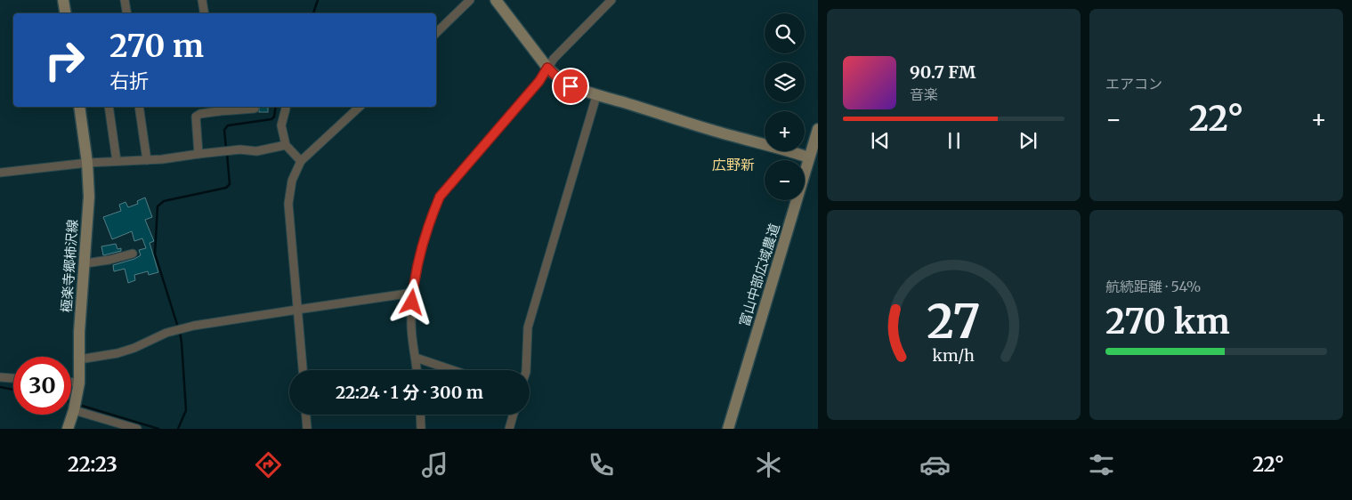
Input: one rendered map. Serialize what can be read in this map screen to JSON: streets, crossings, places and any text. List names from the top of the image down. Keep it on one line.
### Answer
{"streets":{"street":["極楽寺郷柿沢線","富山中部広域農道"]},"districts":["広野新"],"page":{"tile":["エアコン",["航続距離 · 54%","270 km"]],"map_buttons":["+","−"],"turn":["270 m","右折"],"song":["90.7 FM","音楽"],"heat":["−","22°","+"],"limit":"30","trip":"22:24 · 1 分 · 300 m","tabs":["22:23","22°"],"gauge":["27","km/h"]}}
